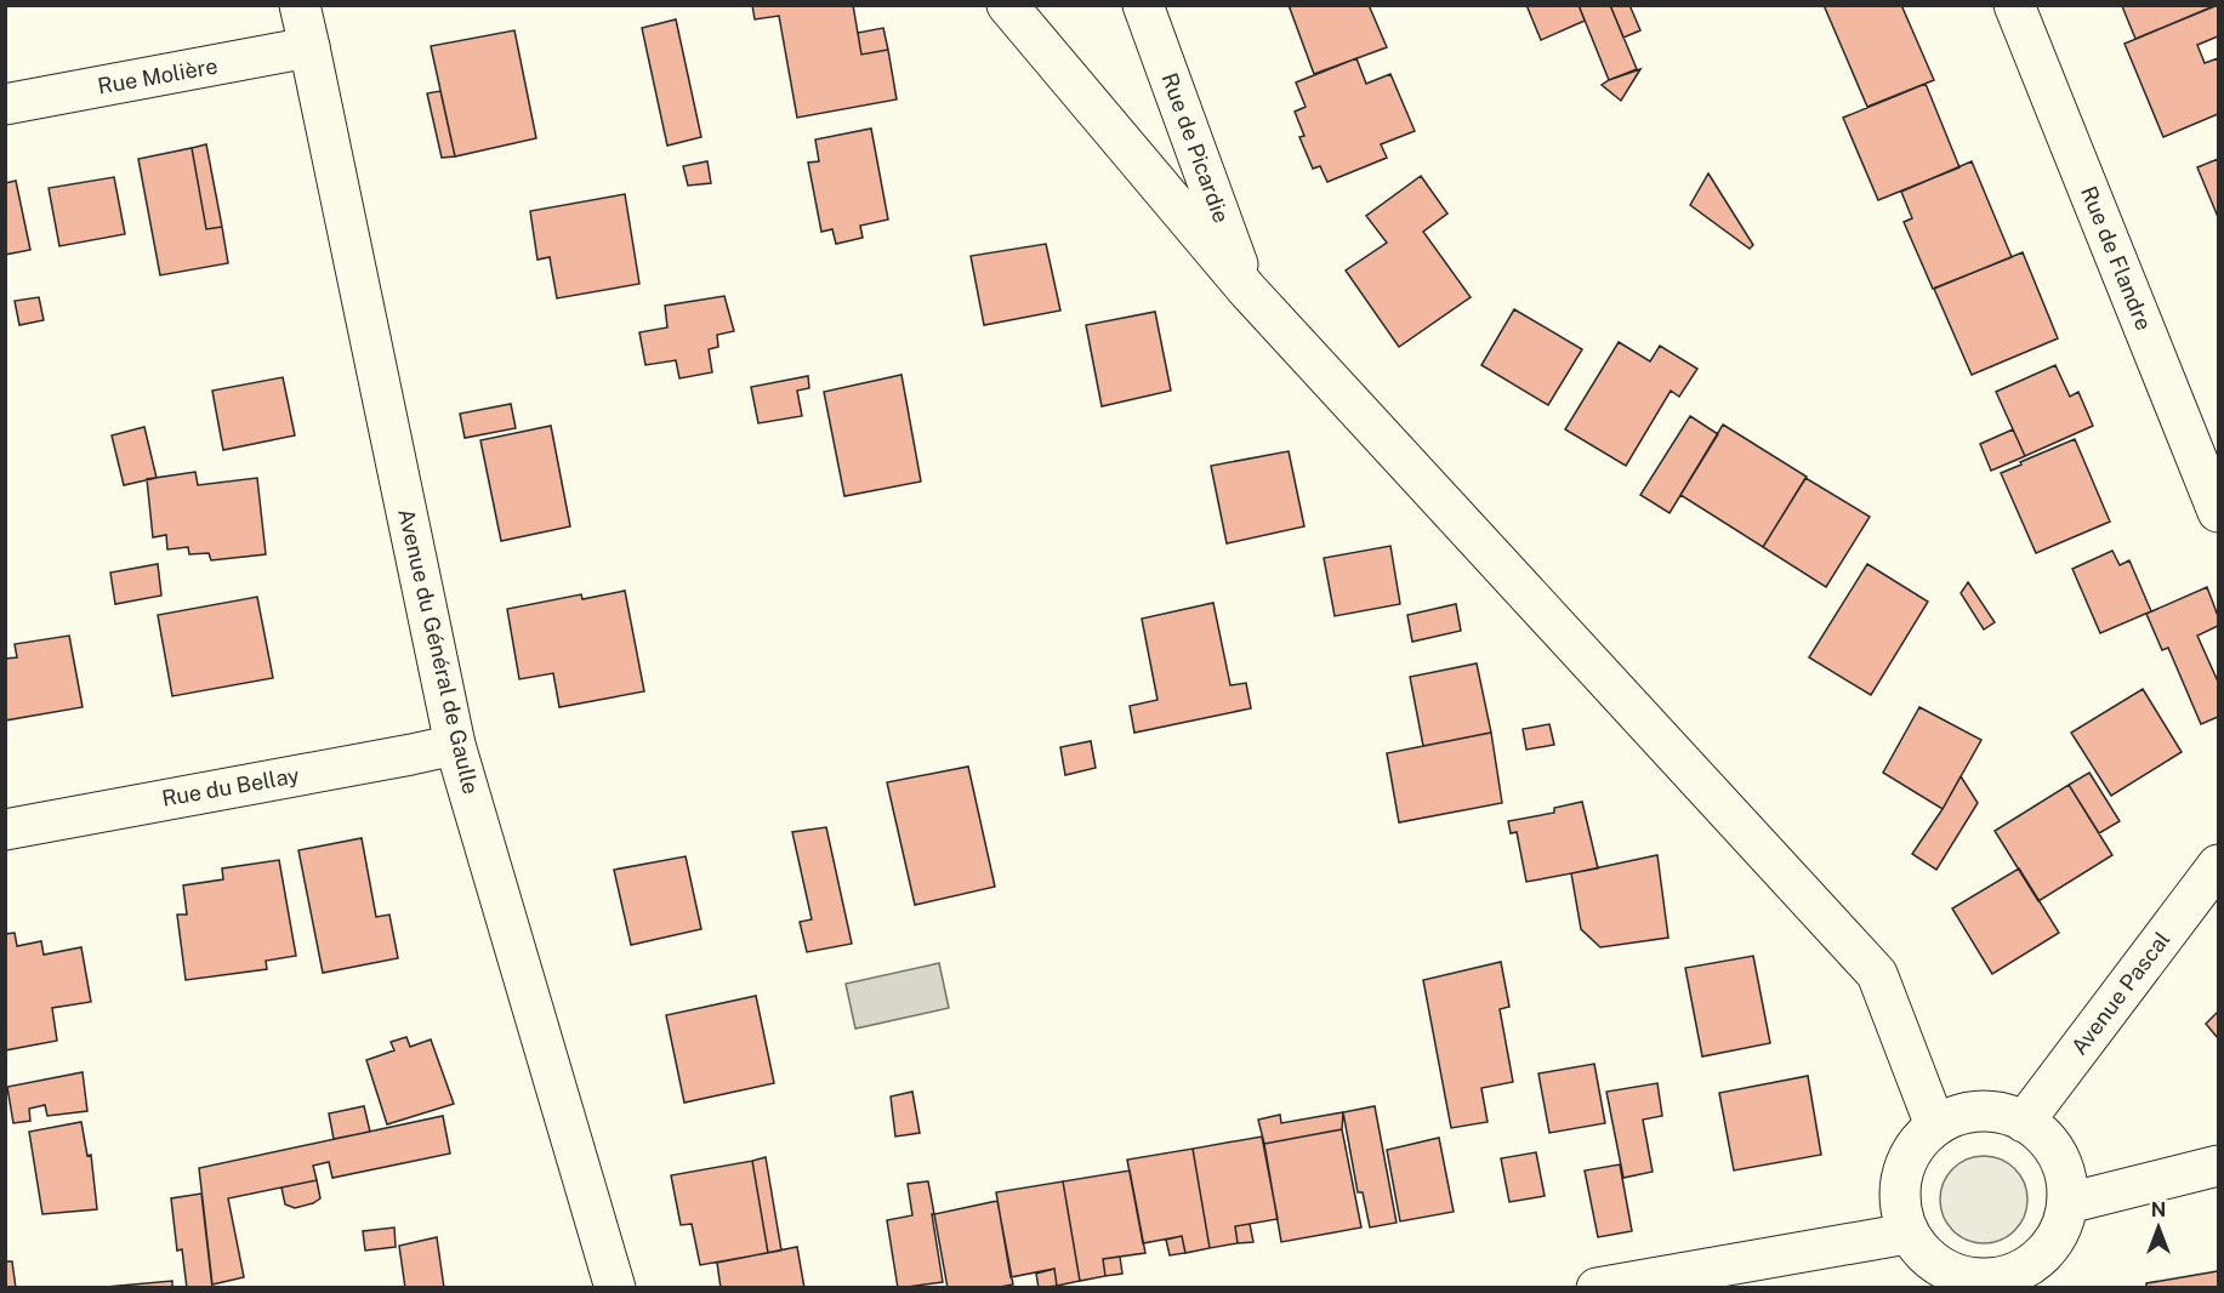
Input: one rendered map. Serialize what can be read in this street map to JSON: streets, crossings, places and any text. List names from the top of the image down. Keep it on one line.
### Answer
{"streets":{"street":["Rue Molière","Rue de Picardie","Rue de Flandre","Avenue du Général de Gaulle","Rue du Bellay","Avenue Pascal"]},"crossings":[["Rue Molière","Avenue du Général de Gaulle"],["Avenue du Général de Gaulle","Rue du Bellay"]],"north":"top"}
